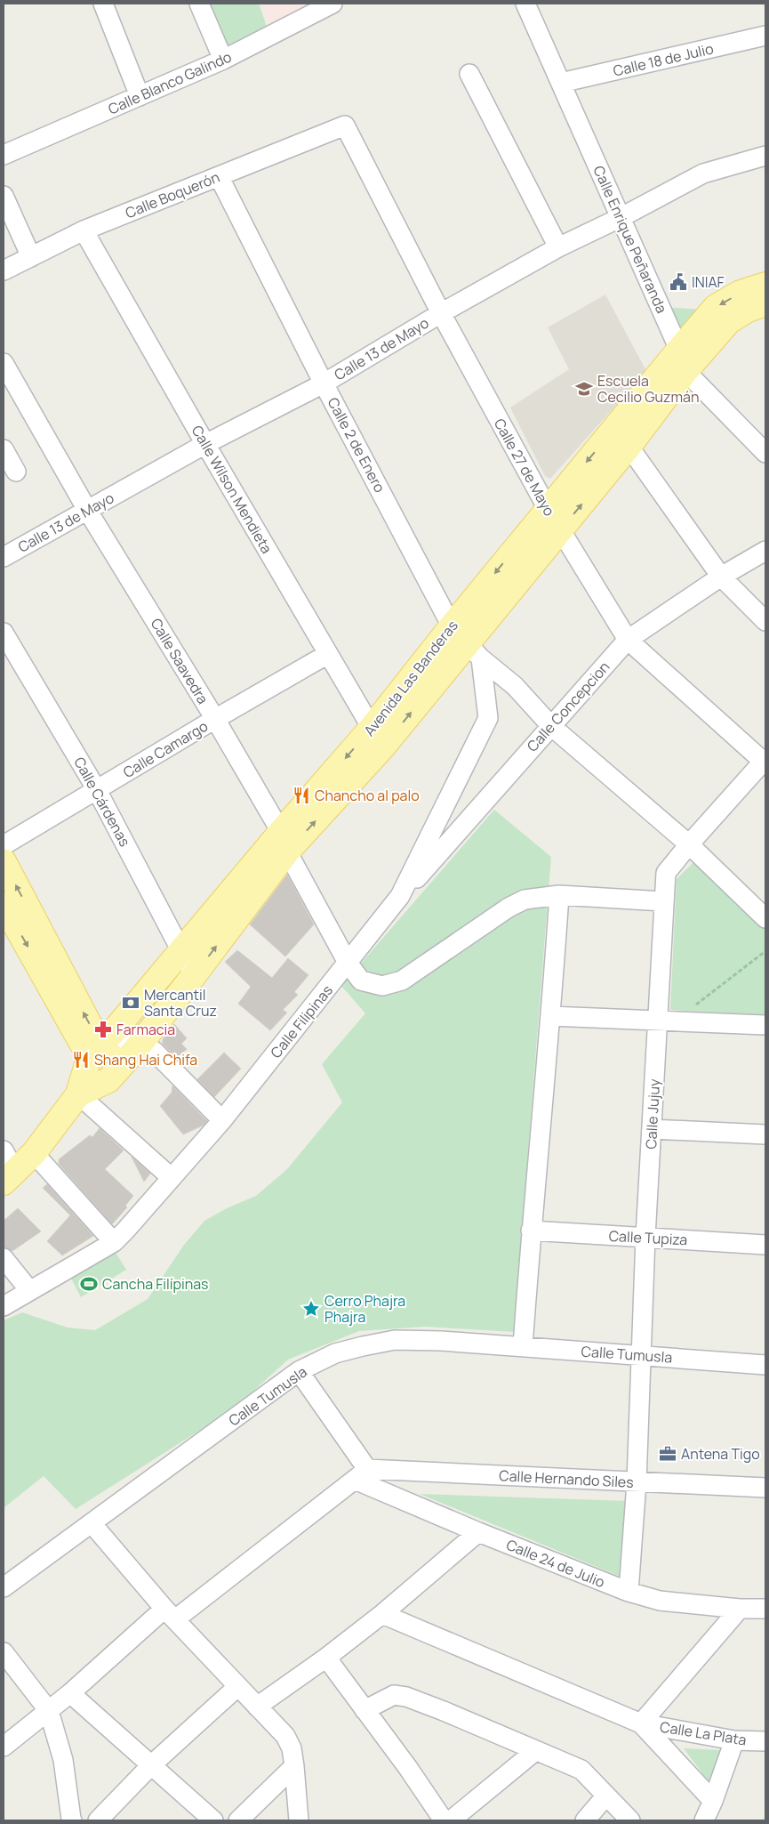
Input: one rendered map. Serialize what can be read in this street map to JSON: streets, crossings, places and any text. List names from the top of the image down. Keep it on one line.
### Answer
{"streets":{"main road":["Avenida Las Banderas"],"street":["Calle 18 de Julio","Calle Blanco Galindo","Calle Boquerón","Calle Enrique Peñaranda","Calle 13 de Mayo","Calle 2 de Enero","Calle 27 de Mayo","Calle Wilson Mendieta","Calle Saavedra","Calle Concepcion","Calle Camargo","Calle Cárdenas","Calle Filipinas","Calle Jujuy","Calle Tupiza","Calle Tumusla","Calle Hernando Siles","Calle 24 de Julio","Calle La Plata"]},"crossings":[["Calle 18 de Julio","Calle Enrique Peñaranda"],["Calle Boquerón","Calle 2 de Enero"],["Calle Boquerón","Calle 27 de Mayo"],["Calle Boquerón","Calle Wilson Mendieta"],["Calle Enrique Peñaranda","Calle 13 de Mayo"],["Calle Enrique Peñaranda","Avenida Las Banderas"],["Calle 13 de Mayo","Calle 2 de Enero"],["Calle 13 de Mayo","Calle 27 de Mayo"],["Calle 13 de Mayo","Calle Wilson Mendieta"],["Calle 13 de Mayo","Calle Saavedra"],["Calle 2 de Enero","Avenida Las Banderas"],["Calle 2 de Enero","Calle Concepcion"],["Calle 2 de Enero","Calle Filipinas"],["Calle 2 de Enero","Calle Jujuy"],["Calle 27 de Mayo","Avenida Las Banderas"],["Calle 27 de Mayo","Calle Concepcion"],["Calle Wilson Mendieta","Avenida Las Banderas"],["Calle Wilson Mendieta","Calle Camargo"],["Calle Saavedra","Avenida Las Banderas"],["Calle Saavedra","Calle Camargo"],["Calle Saavedra","Calle Filipinas"],["Calle Saavedra","Calle Jujuy"],["Avenida Las Banderas","Calle Cárdenas"],["Avenida Las Banderas","Calle Filipinas"],["Calle Concepcion","Calle Filipinas"],["Calle Camargo","Calle Cárdenas"],["Calle Jujuy","Calle Tupiza"],["Calle Jujuy","Calle Tumusla"],["Calle Jujuy","Calle Hernando Siles"],["Calle Jujuy","Calle 24 de Julio"],["Calle Hernando Siles","Calle 24 de Julio"]],"places":{"public building":["INIAF"],"school or university":["Escuela Cecilio Guzmán"],"restaurant":["Chancho al palo","Shang Hai Chifa"],"bank":["Mercantil Santa Cruz"],"pharmacy":["Farmacia"],"sports":["Cancha Filípinas"],"place":["Cerro Phajra Phajra"],"office":["Antena Tigo"]}}
